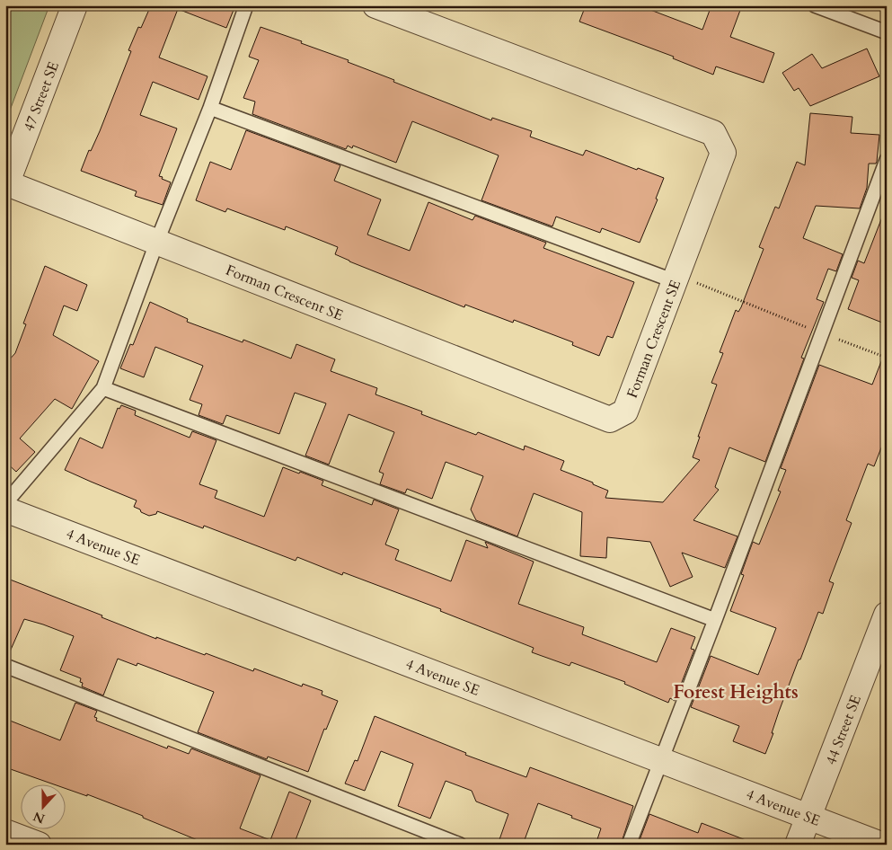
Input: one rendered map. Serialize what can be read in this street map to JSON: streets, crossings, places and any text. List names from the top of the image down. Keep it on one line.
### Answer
{"streets":{"street":["47 Street SE","Forman Crescent SE","4 Avenue SE","44 Street SE"]},"crossings":[["47 Street SE","Forman Crescent SE"],["4 Avenue SE","44 Street SE"]],"districts":["Forest Heights"],"north":"bottom"}
